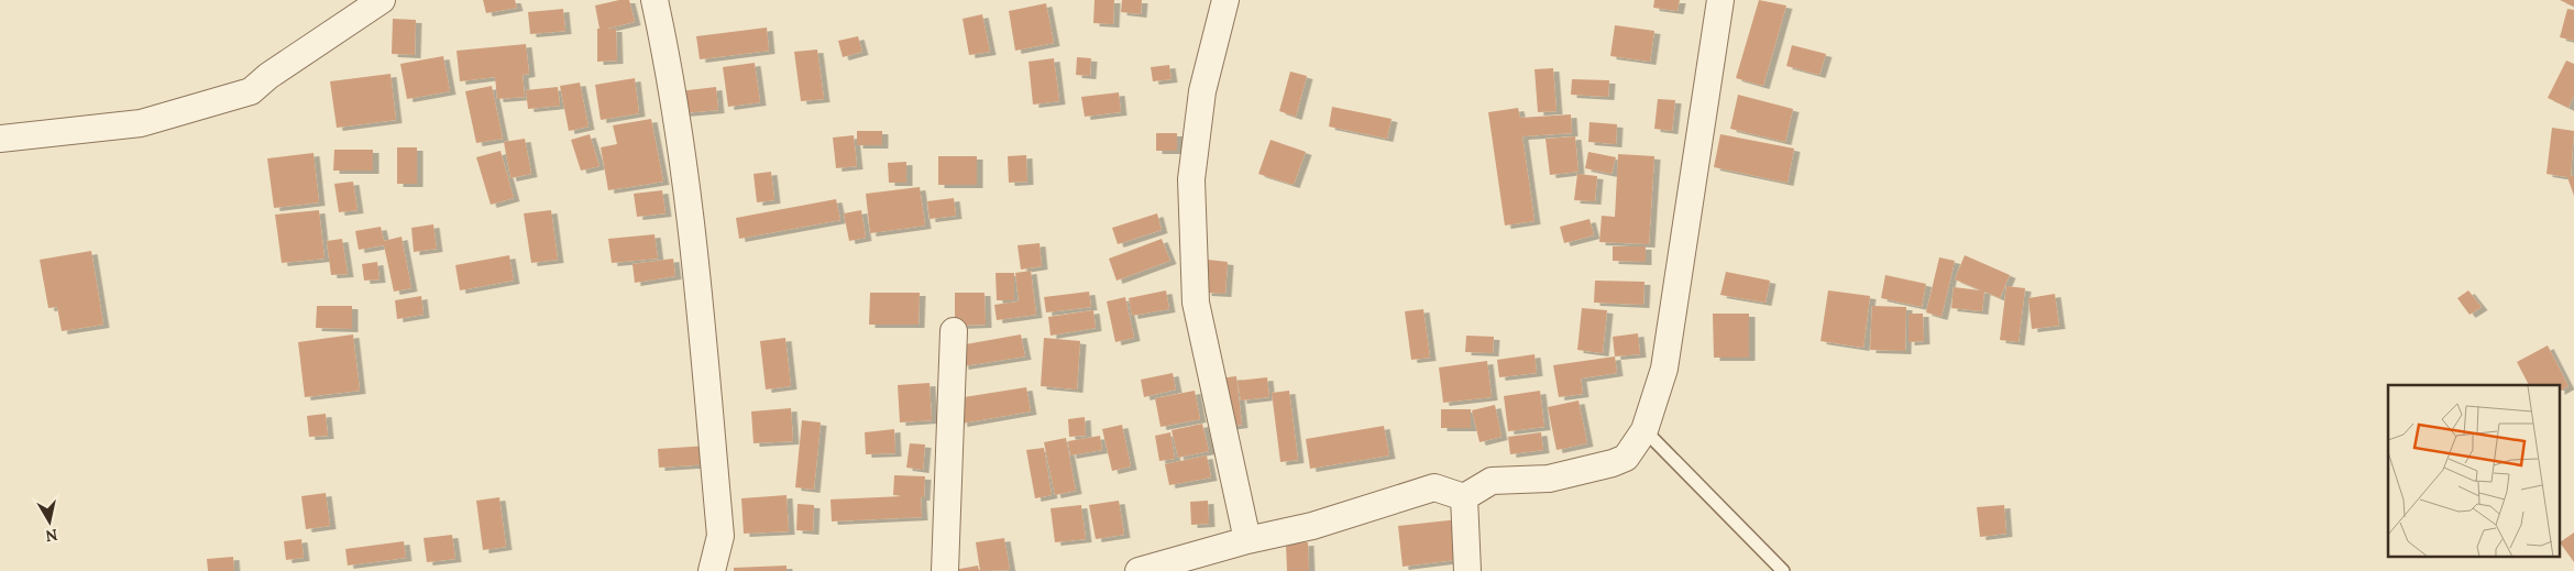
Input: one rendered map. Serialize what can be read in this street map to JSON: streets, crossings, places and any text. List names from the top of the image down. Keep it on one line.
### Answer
{"north":"bottom"}
